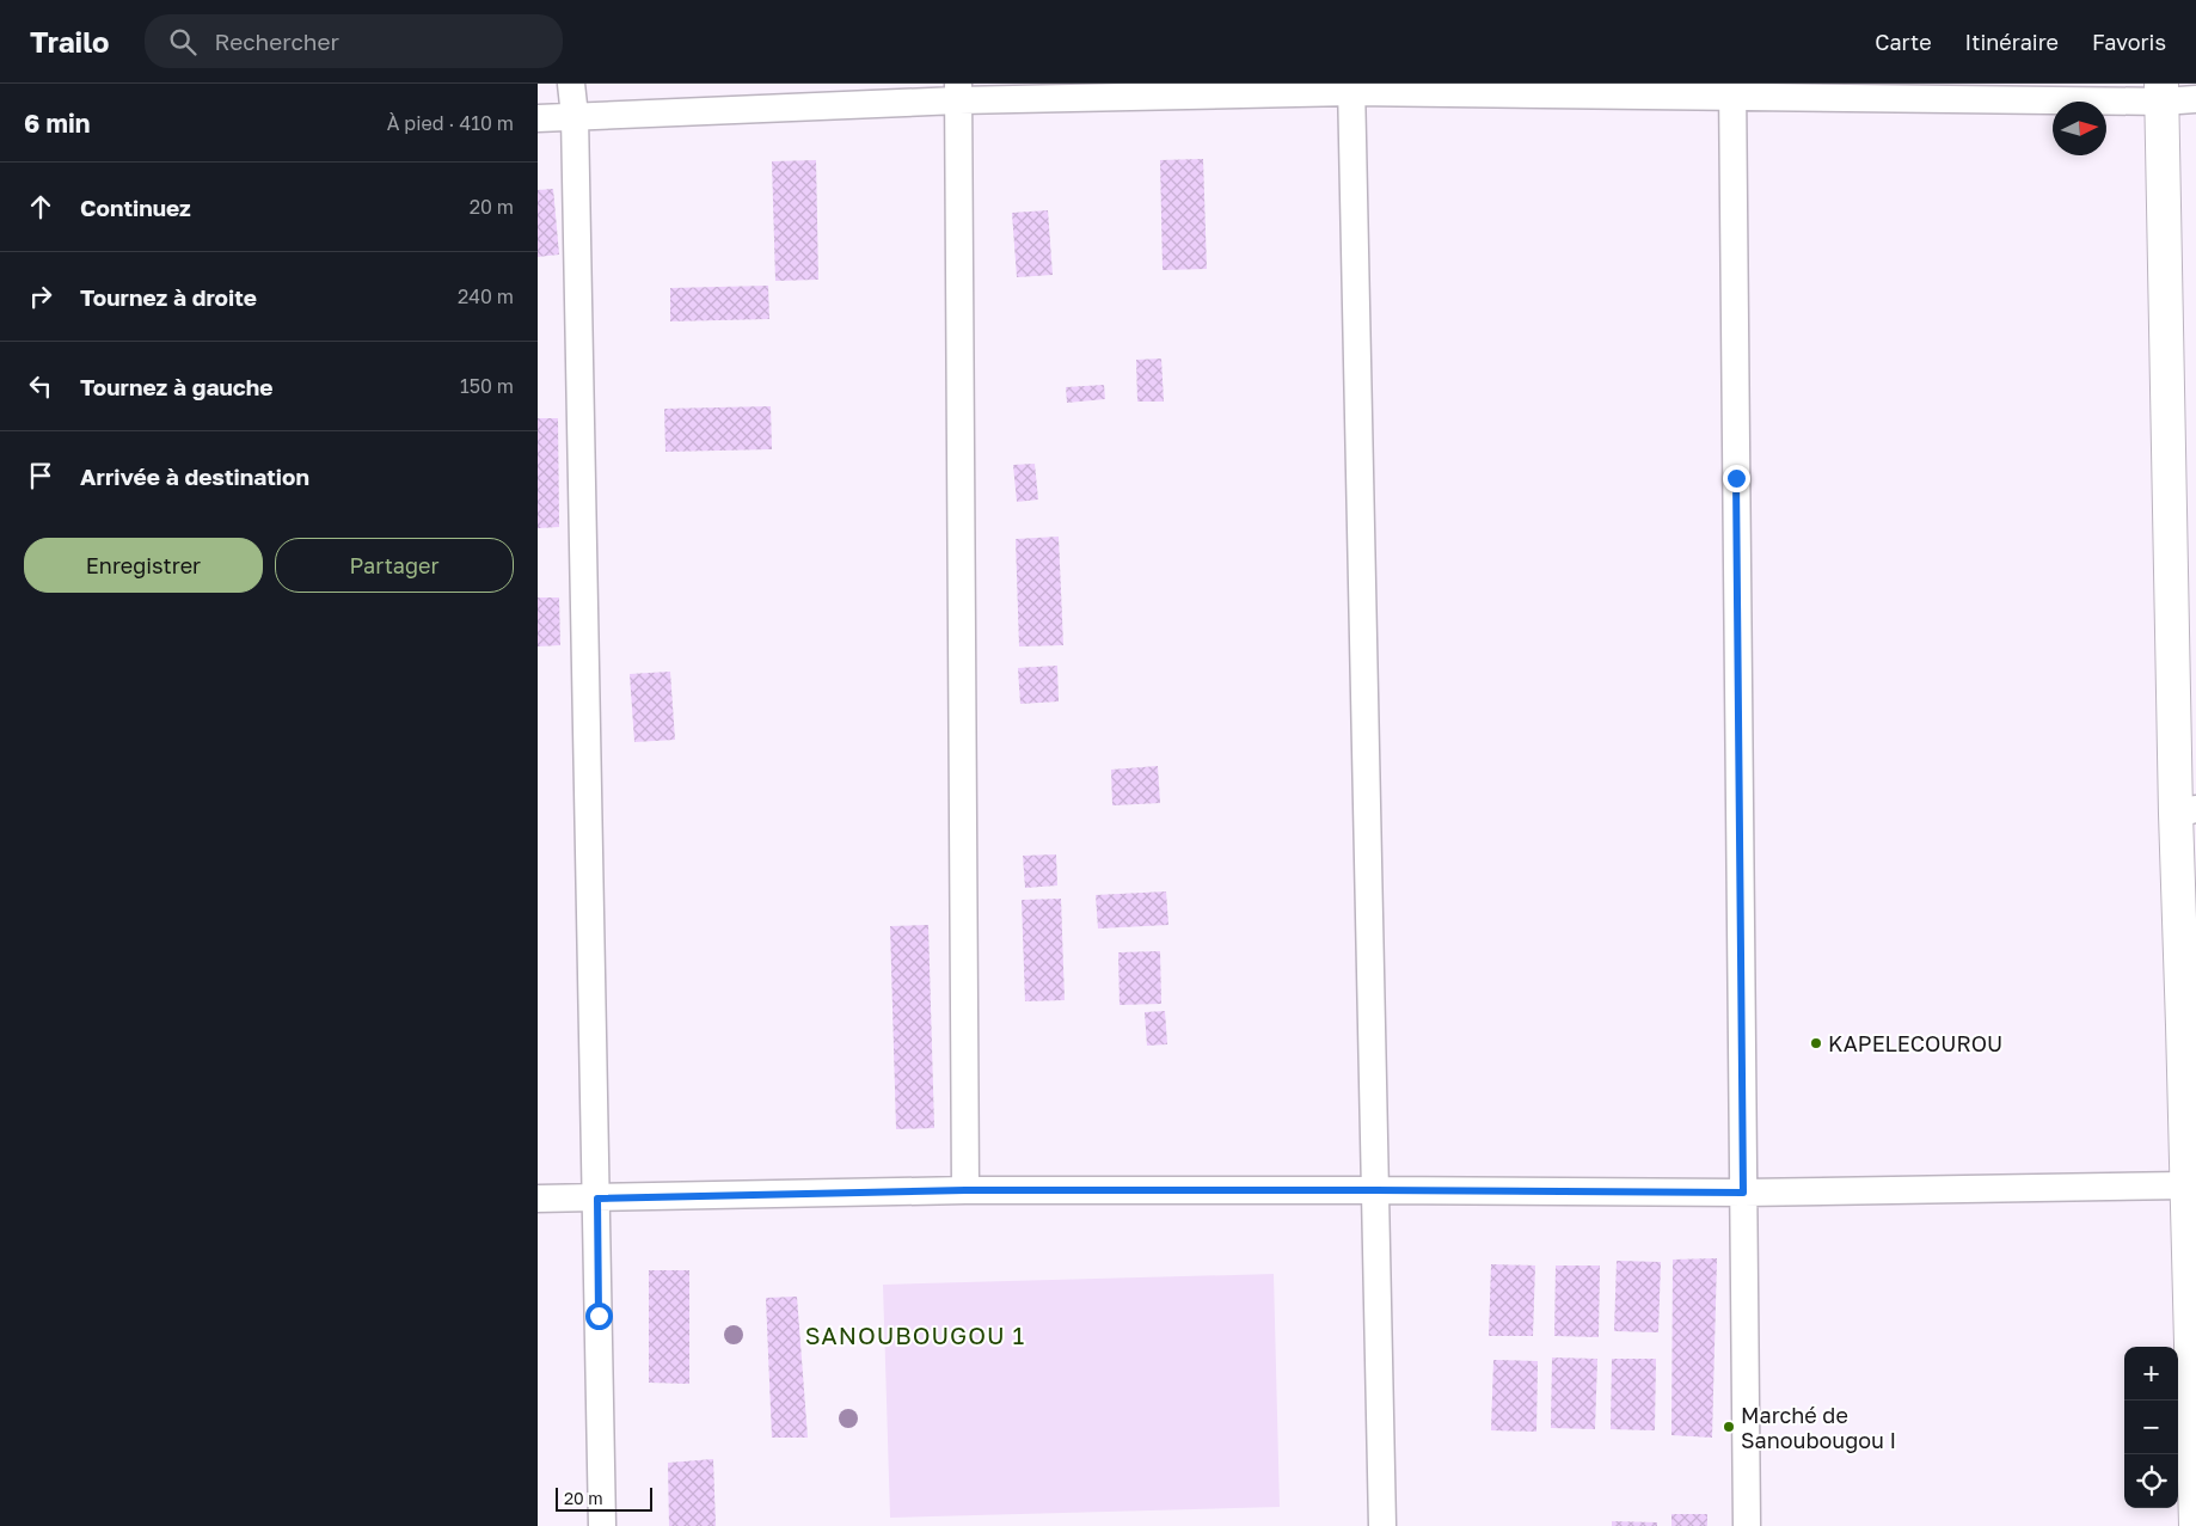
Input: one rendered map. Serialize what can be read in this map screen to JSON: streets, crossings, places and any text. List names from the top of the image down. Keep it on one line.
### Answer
{"districts":["SANOUBOUGOU 1"],"places":["KAPELECOUROU","Marché de Sanoubougou I"],"scale_bar":"20 m","north":"right","page":{"header":"Trailo","search":"Rechercher","nav":["Carte","Itinéraire","Favoris"],"heading":["6 min","À pied · 410 m"],"list":[["Continuez","20 m"],["Tournez à droite","240 m"],["Tournez à gauche","150 m"],"Arrivée à destination"],"buttons":["Enregistrer","Partager"],"map_buttons":["+","−"],"scale":"20 m"}}
